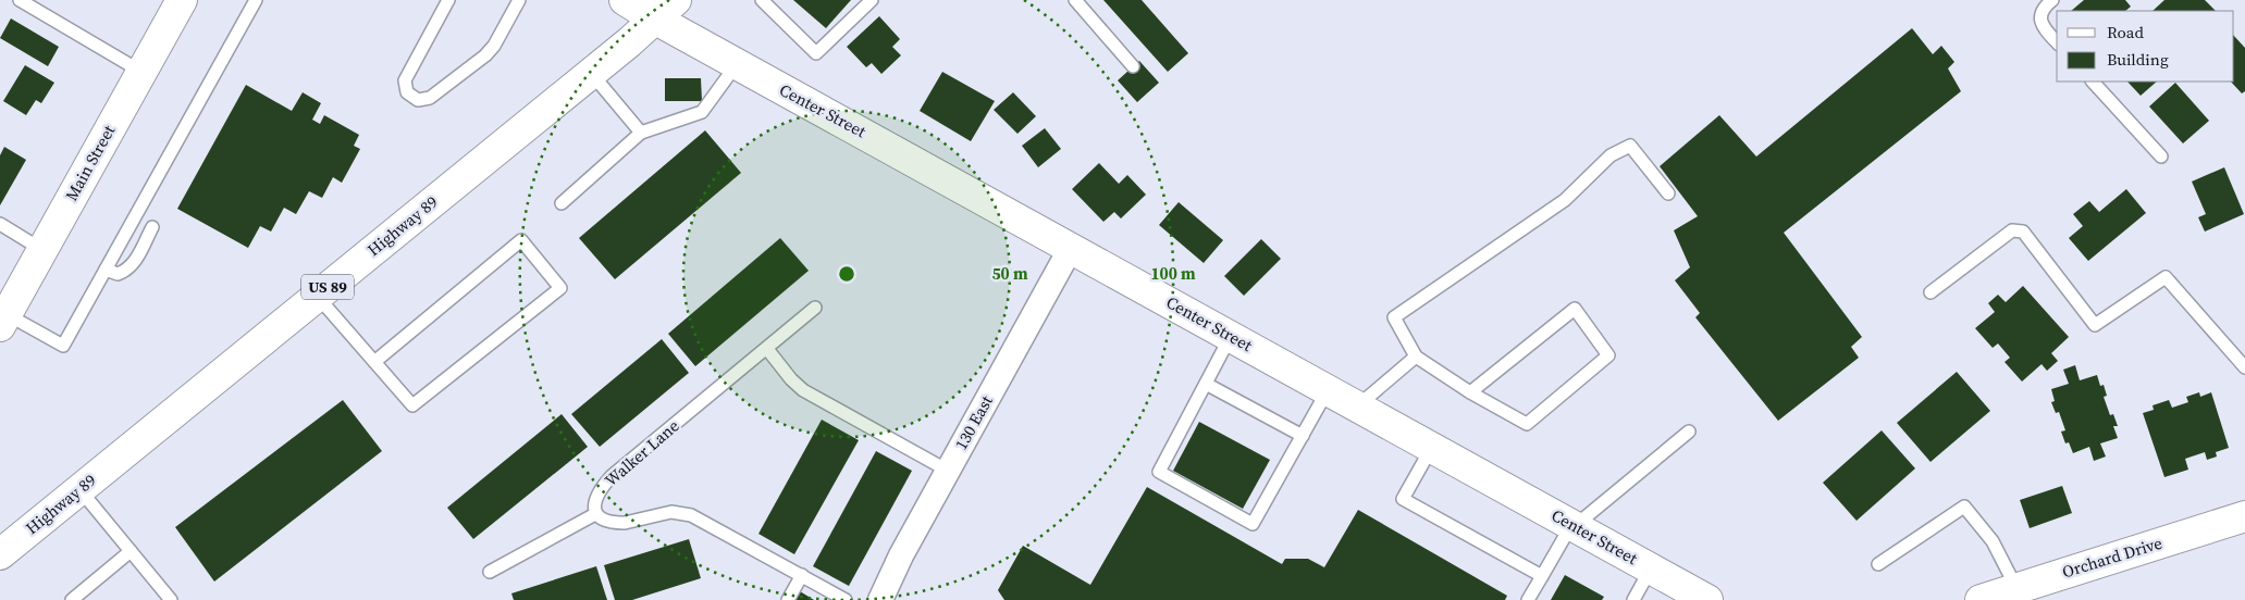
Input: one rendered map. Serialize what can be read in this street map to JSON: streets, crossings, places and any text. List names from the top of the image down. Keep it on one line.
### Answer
{"streets":{"main road":["Center Street","Main Street","Highway 89","US 89","Orchard Drive"],"street":["130 East"],"lane":["Walker Lane"]},"crossings":[["Center Street","Highway 89"],["Center Street","130 East"]],"legend":["Road","Building"],"rings":["50 m","100 m"]}
